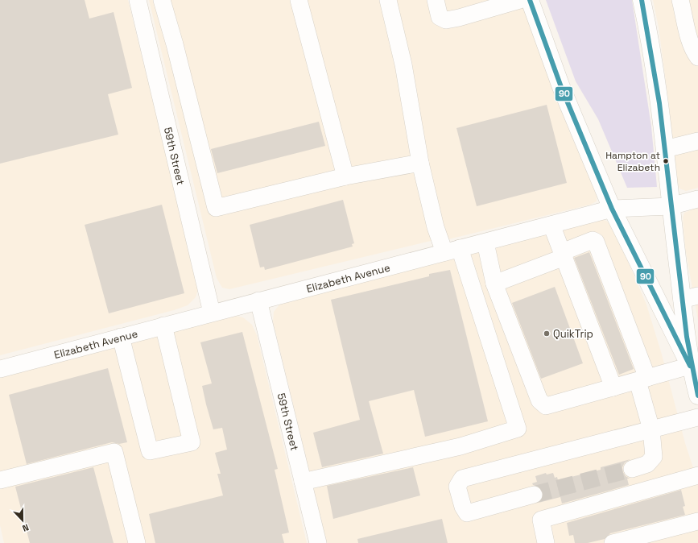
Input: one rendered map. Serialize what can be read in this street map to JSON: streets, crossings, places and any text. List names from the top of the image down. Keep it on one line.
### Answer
{"streets":{"street":["59th Street","Elizabeth Avenue"]},"crossings":[["59th Street","Elizabeth Avenue"]],"places":["Hampton at Elizabeth","QuikTrip"],"lines":["transit line 90"],"north":"bottom"}
